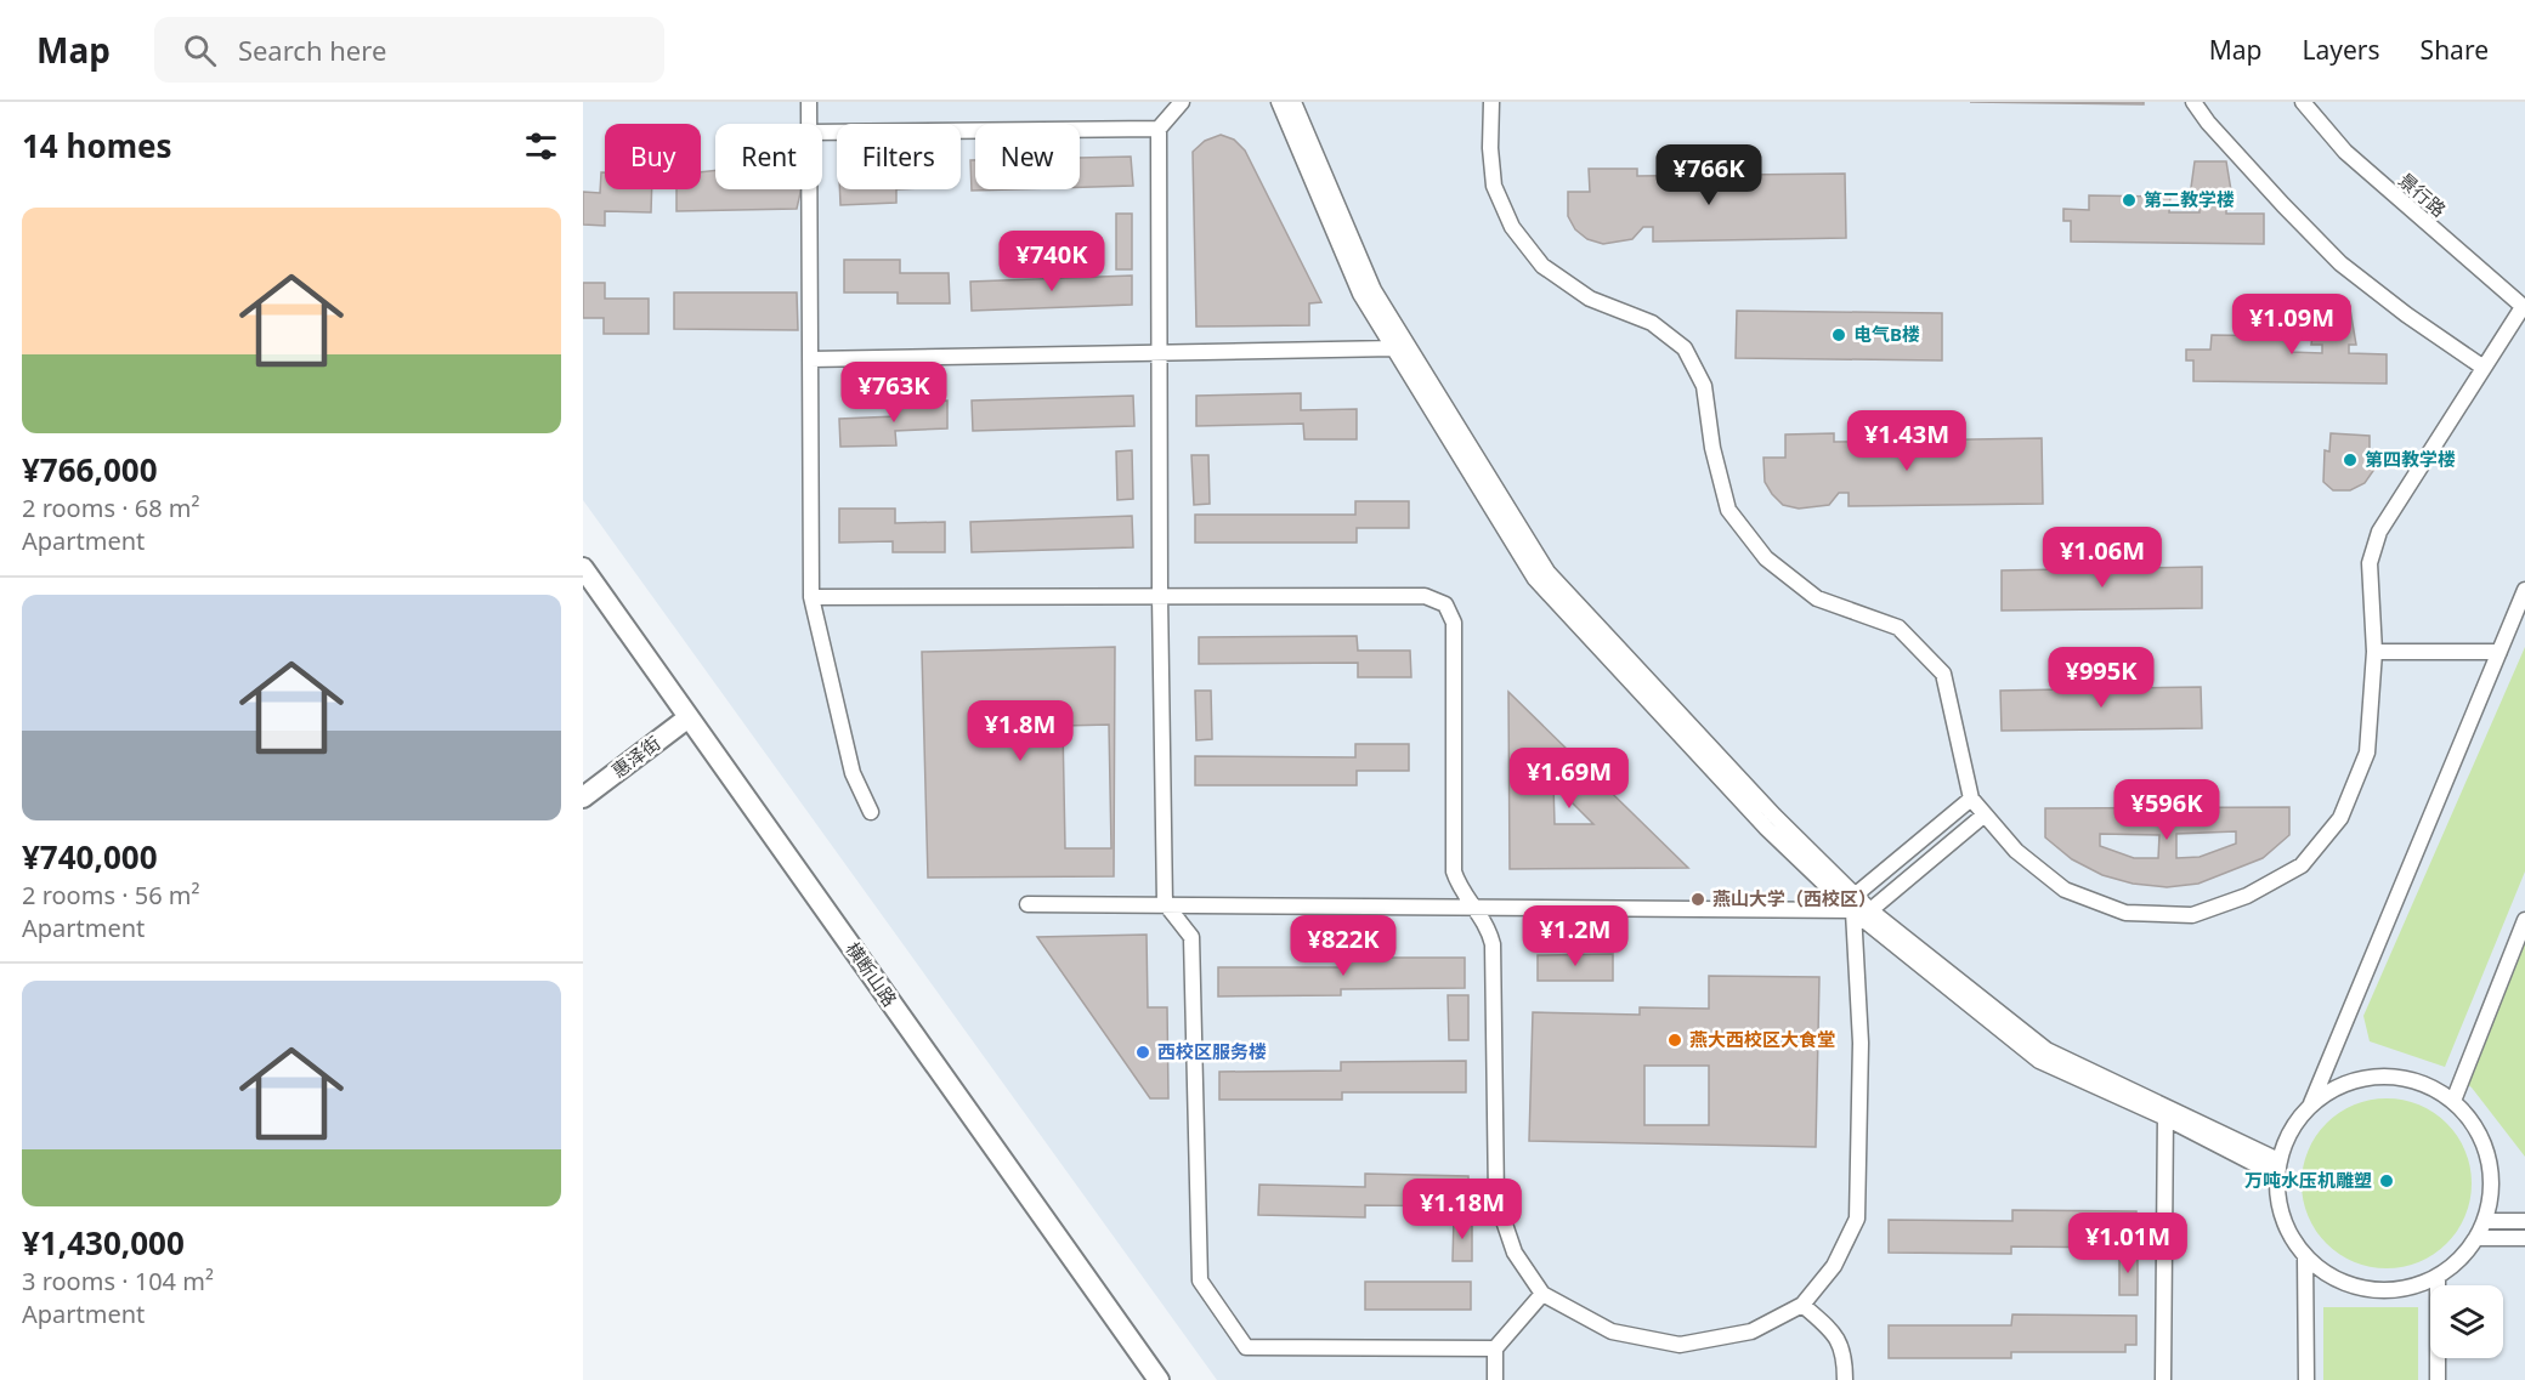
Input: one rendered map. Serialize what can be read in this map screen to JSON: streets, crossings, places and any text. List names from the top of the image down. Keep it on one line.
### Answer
{"streets":{"main road":["惠泽街","横断山路"],"street":["景行路"]},"crossings":[["惠泽街","横断山路"]],"places":["第二教学楼","电气B楼","第四教学楼","燕山大学（西校区）","燕大西校区大食堂","西校区服务楼","万吨水压机雕塑"],"page":{"header":"Map","search":"Search here","nav":["Map","Layers","Share"],"heading":"14 homes","chip":["Buy","Rent","Filters","New"],"price":["¥766K","¥740K","¥1.09M","¥763K","¥1.43M","¥1.06M","¥995K","¥1.8M","¥1.69M","¥596K","¥1.2M","¥822K","¥1.18M","¥1.01M"],"list":[{"name":"¥766,000","note":"2 rooms · 68 m² · Apartment"},{"name":"¥740,000","note":"2 rooms · 56 m² · Apartment"},{"name":"¥1,430,000","note":"3 rooms · 104 m² · Apartment"}]}}
